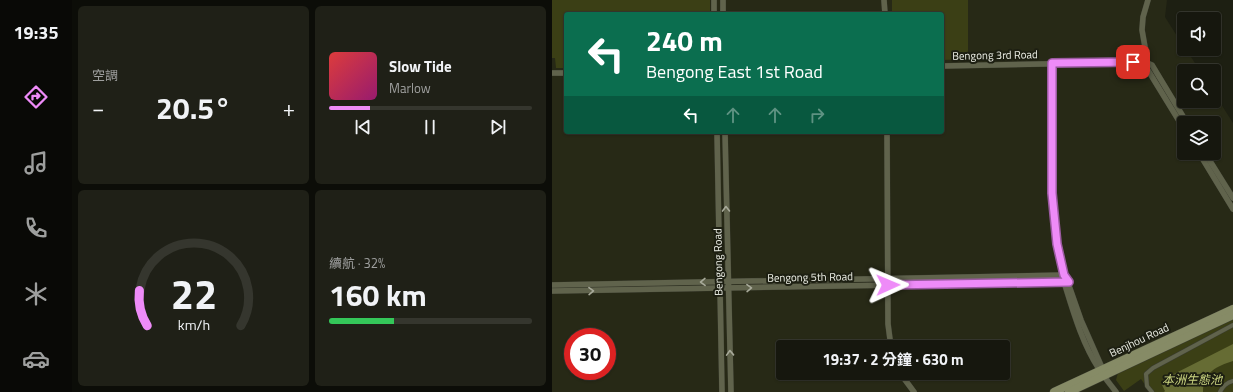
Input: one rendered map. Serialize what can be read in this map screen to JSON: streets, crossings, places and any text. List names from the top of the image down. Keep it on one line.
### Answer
{"streets":{"main road":["Benjhou Road"],"street":["Bengong 3rd Road","Bengong Road","Bengong 5th Road"]},"crossings":[["Bengong Road","Bengong 5th Road"]],"water":["本洲生態池"],"page":{"tabs":"19:35","tile":["空調",["續航 · 32%","160 km"]],"turn":["240 m","Bengong East 1st Road"],"song":["Slow Tide","Marlow"],"heat":["−","20.5°","+"],"limit":"30","trip":"19:37 · 2 分鐘 · 630 m","gauge":["22","km/h"]}}
